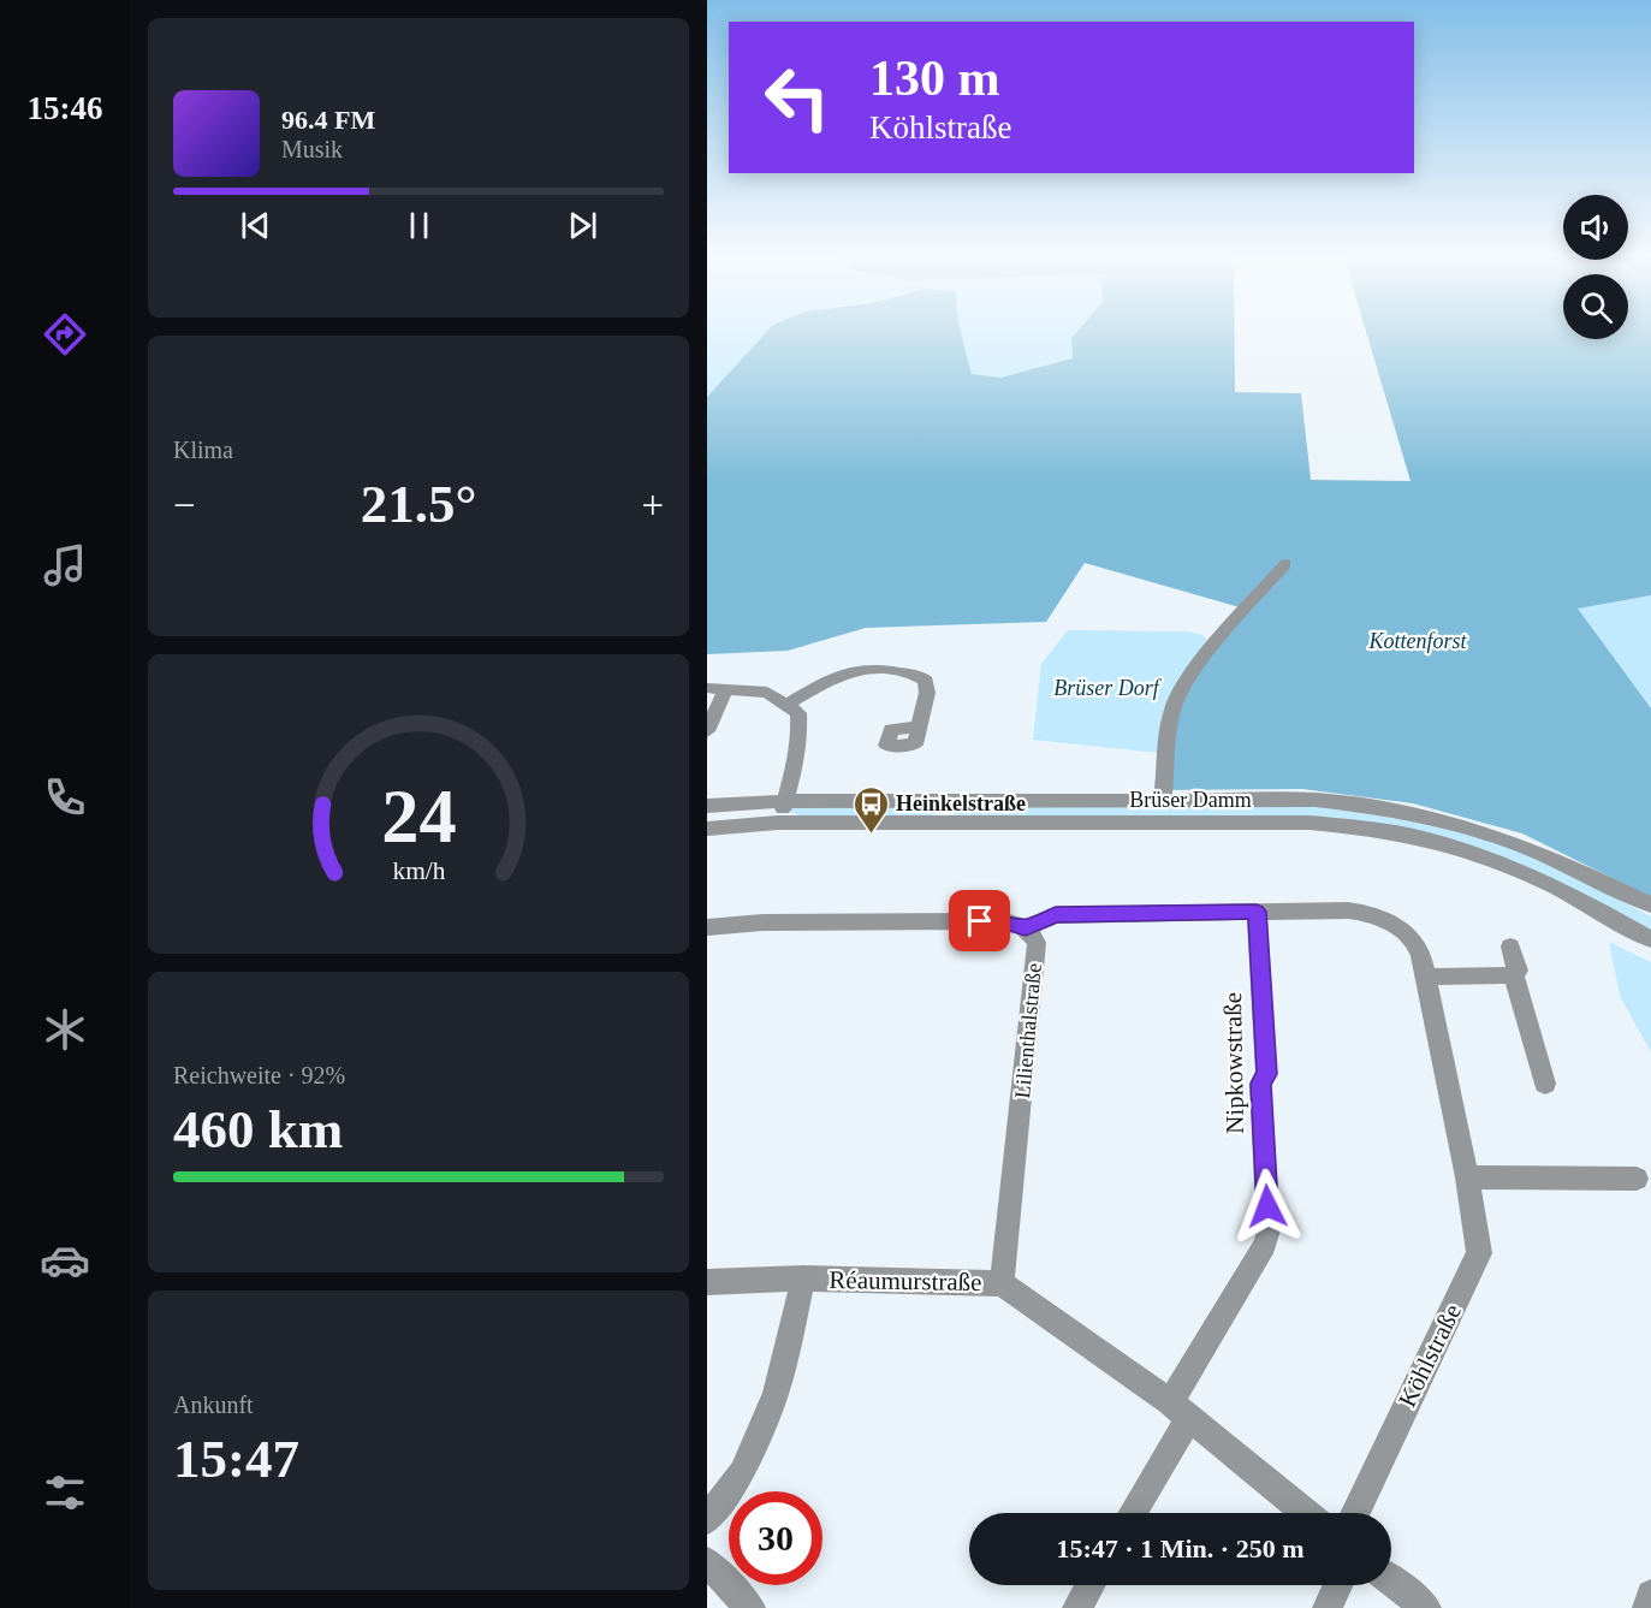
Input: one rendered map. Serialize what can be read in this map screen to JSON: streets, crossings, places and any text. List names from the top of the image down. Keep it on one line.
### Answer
{"streets":{"street":["Brüser Damm","Lilienthalstraße","Nipkowstraße","Réaumurstraße","Köhlstraße"]},"crossings":[["Lilienthalstraße","Réaumurstraße"],["Lilienthalstraße","Köhlstraße"],["Nipkowstraße","Réaumurstraße"],["Nipkowstraße","Köhlstraße"]],"parks":["Kottenforst","Brüser Dorf"],"places":{"bus stop":["Heinkelstraße"]},"page":{"tabs":"15:46","turn":["130 m","Köhlstraße"],"song":["96.4 FM","Musik"],"tile":["Klima",["Reichweite · 92%","460 km"],["Ankunft","15:47"]],"heat":["−","21.5°","+"],"limit":"30","trip":"15:47 · 1 Min. · 250 m","gauge":["24","km/h"]}}
